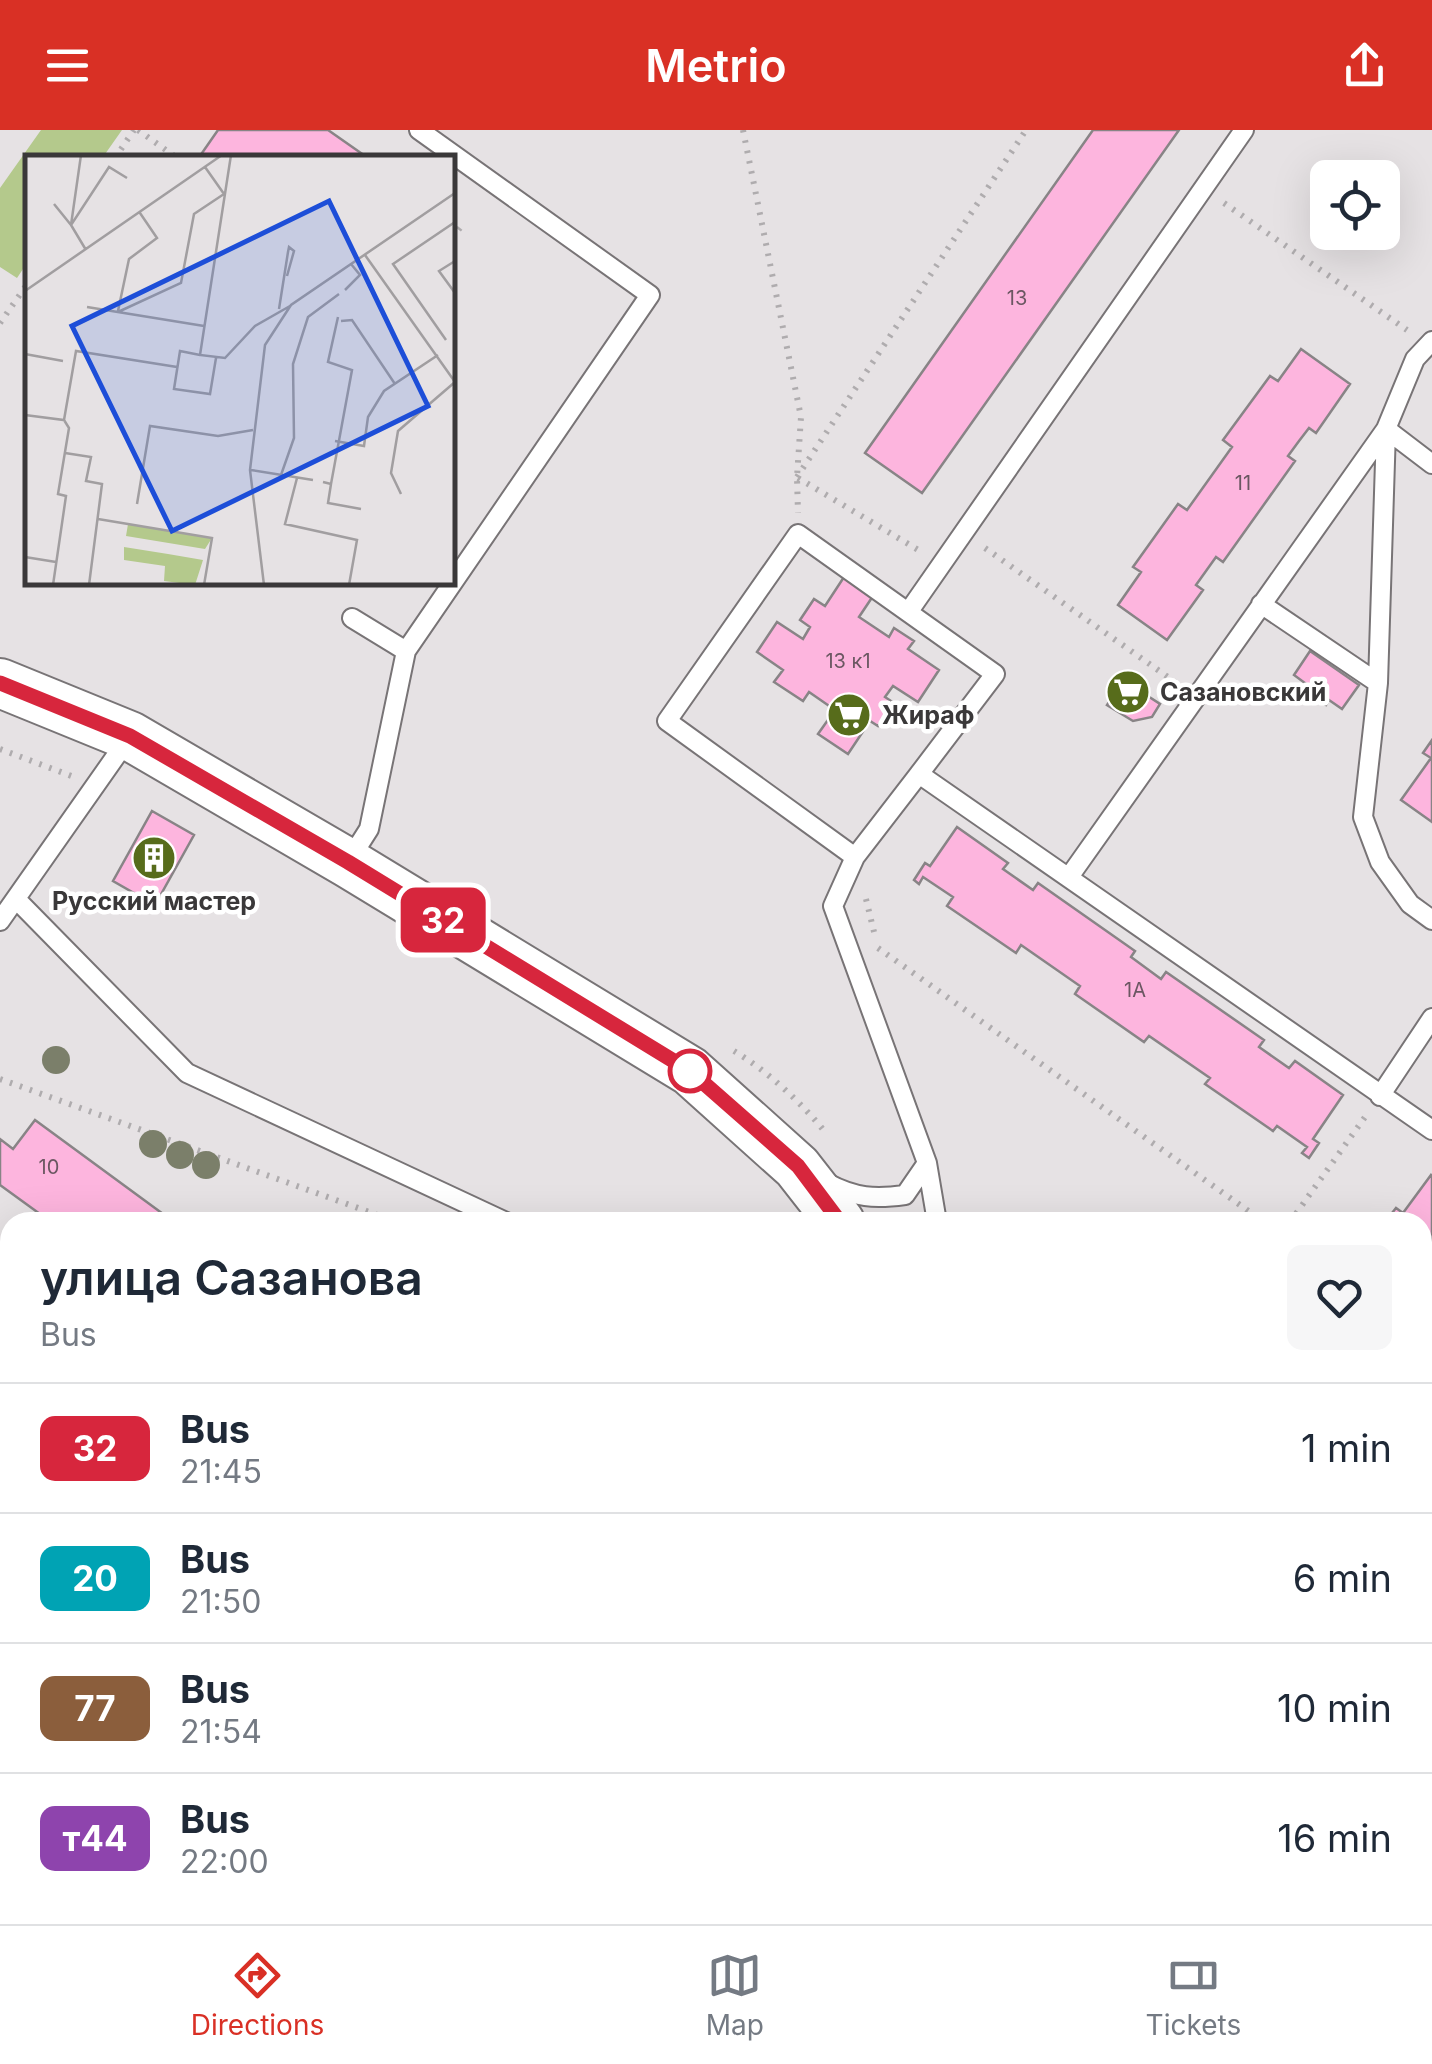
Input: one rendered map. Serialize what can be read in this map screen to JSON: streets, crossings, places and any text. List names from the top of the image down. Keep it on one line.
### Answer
{"places":{"supermarket":["Сазановский","Жираф"],"building":["Русский мастер"]},"lines":["bus line 32"],"house_numbers":["13","11","13 к1","1А","10"],"page":{"header":"Metrio","on_map":"32","heading":["улица Сазанова","Bus"],"list":[{"mark":"32","name":"Bus","note":"21:45","value":"1 min"},{"mark":"20","name":"Bus","note":"21:50","value":"6 min"},{"mark":"77","name":"Bus","note":"21:54","value":"10 min"},{"mark":"т44","name":"Bus","note":"22:00","value":"16 min"}],"tabs":["Directions","Map","Tickets"]}}
